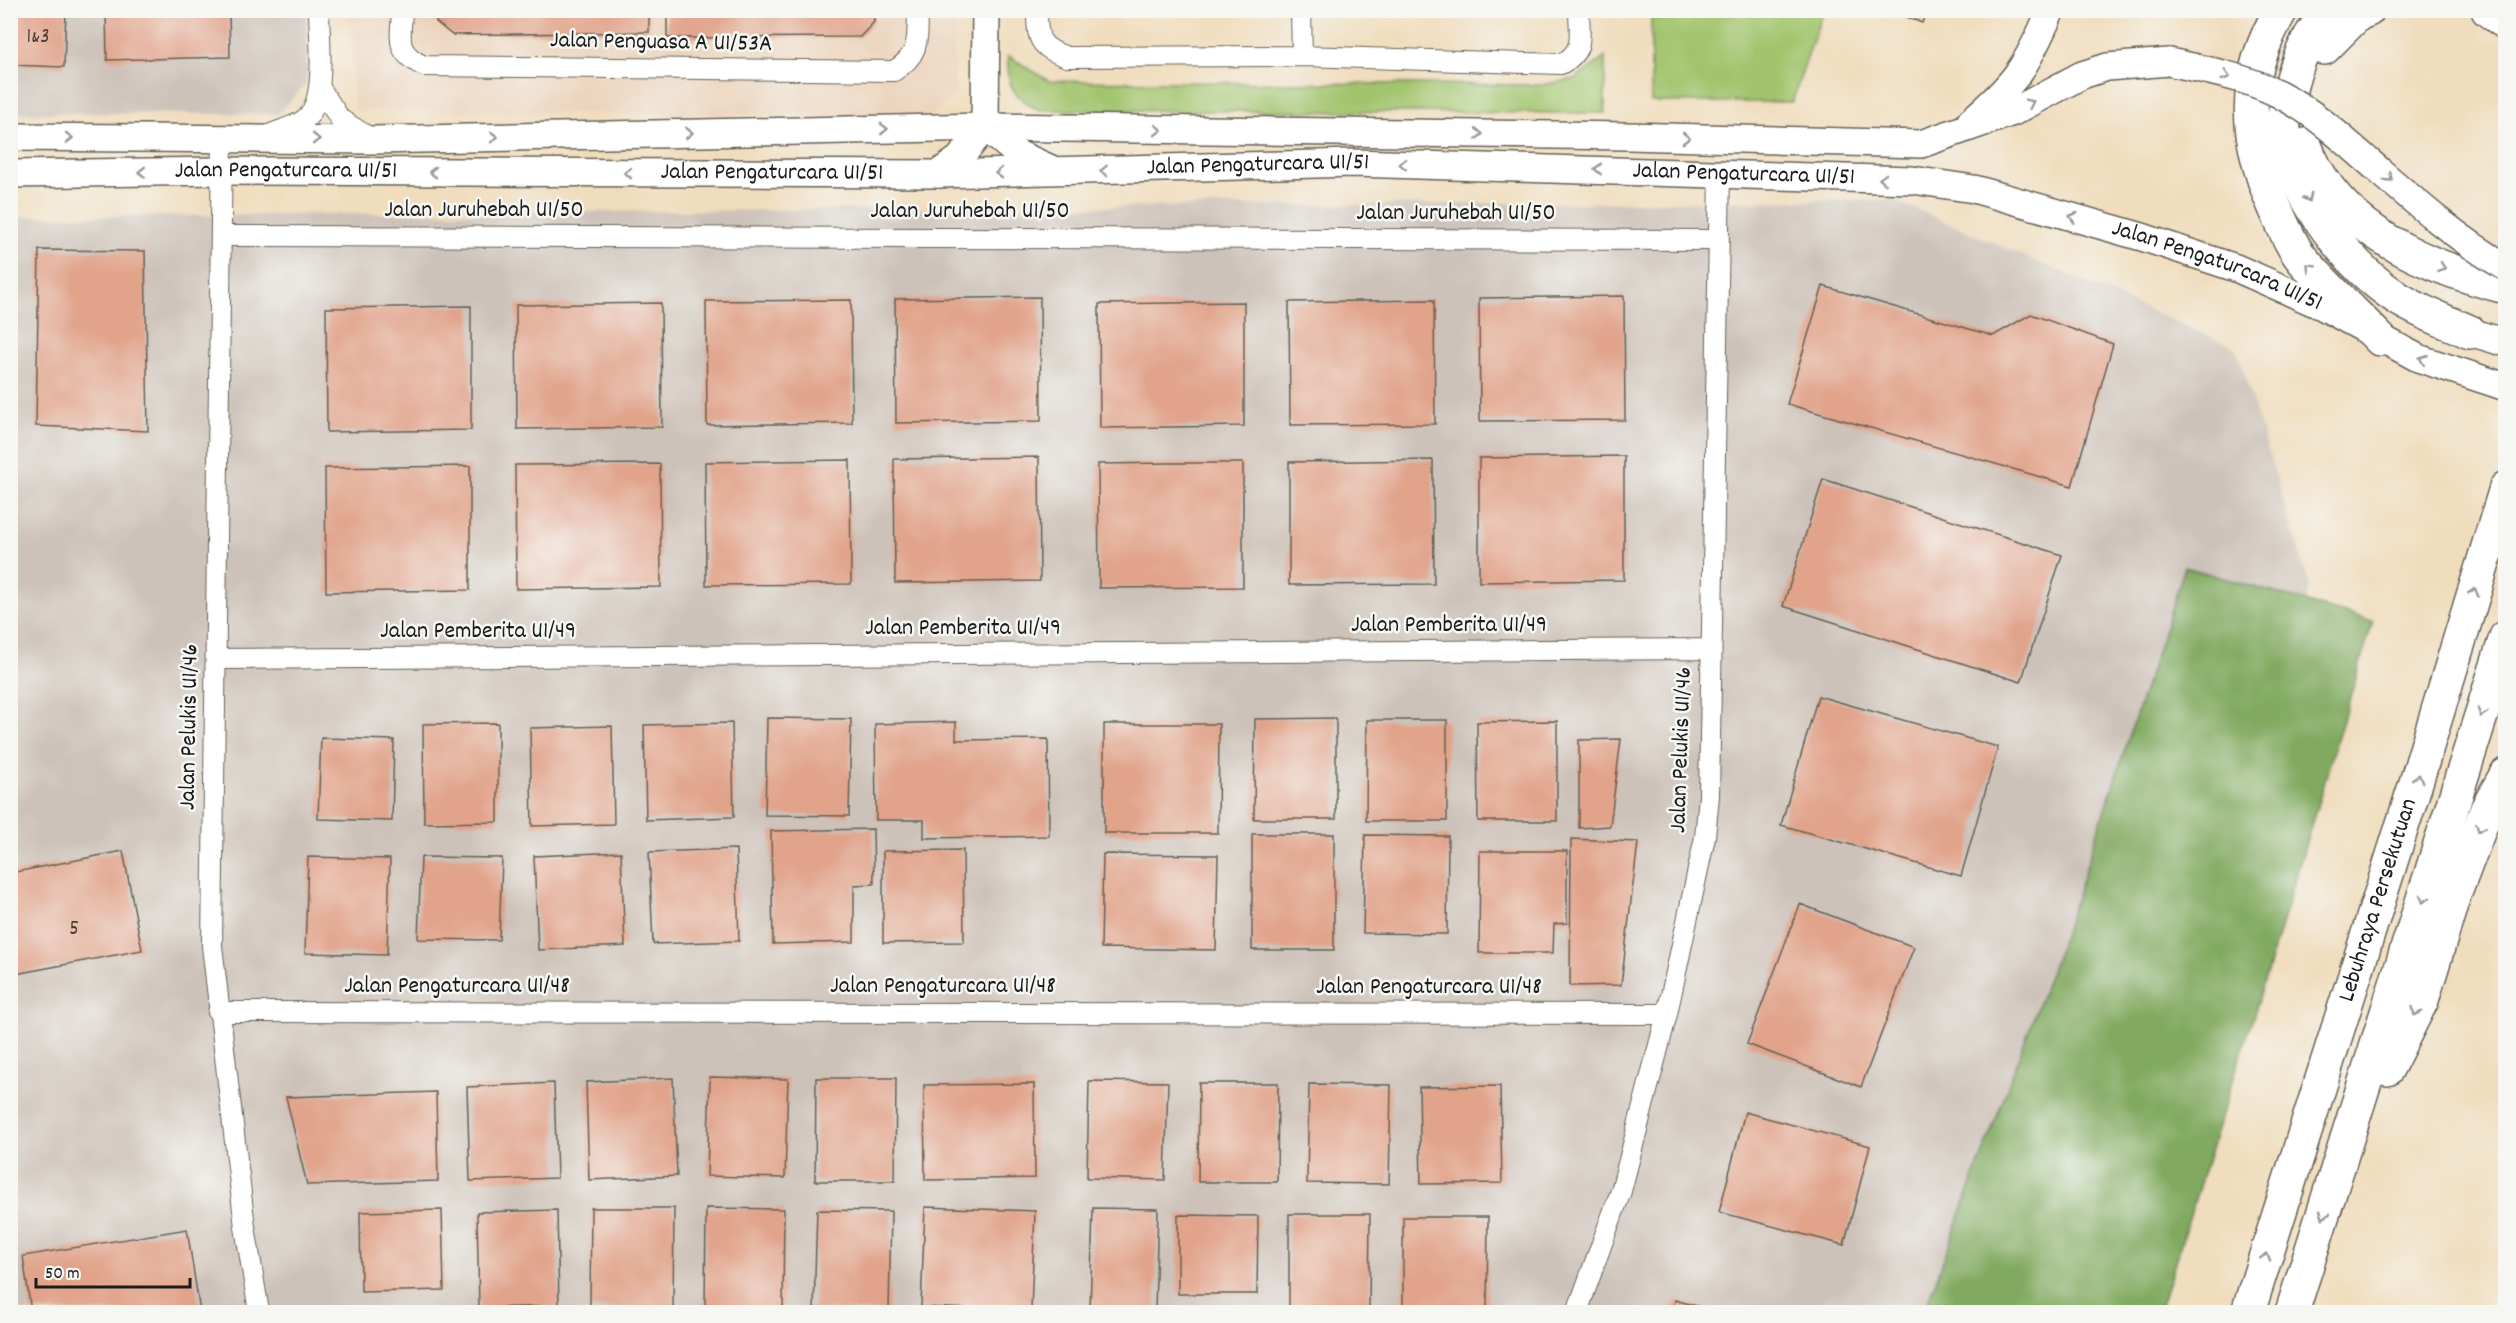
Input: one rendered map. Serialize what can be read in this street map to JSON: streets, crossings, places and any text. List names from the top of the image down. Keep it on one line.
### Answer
{"streets":{"highway":["Lebuhraya Persekutuan"],"main road":["Jalan Pengaturcara U1/51"],"street":["Jalan Penguasa A U1/53A","Jalan Juruhebah U1/50","Jalan Pemberita U1/49","Jalan Pelukis U1/46","Jalan Pengaturcara U1/48"]},"crossings":[["Jalan Pengaturcara U1/51","Jalan Pelukis U1/46"],["Jalan Juruhebah U1/50","Jalan Pelukis U1/46"],["Jalan Pemberita U1/49","Jalan Pelukis U1/46"],["Jalan Pelukis U1/46","Jalan Pengaturcara U1/48"]],"house_numbers":["1&3","5"],"scale_bar":"50 m"}
